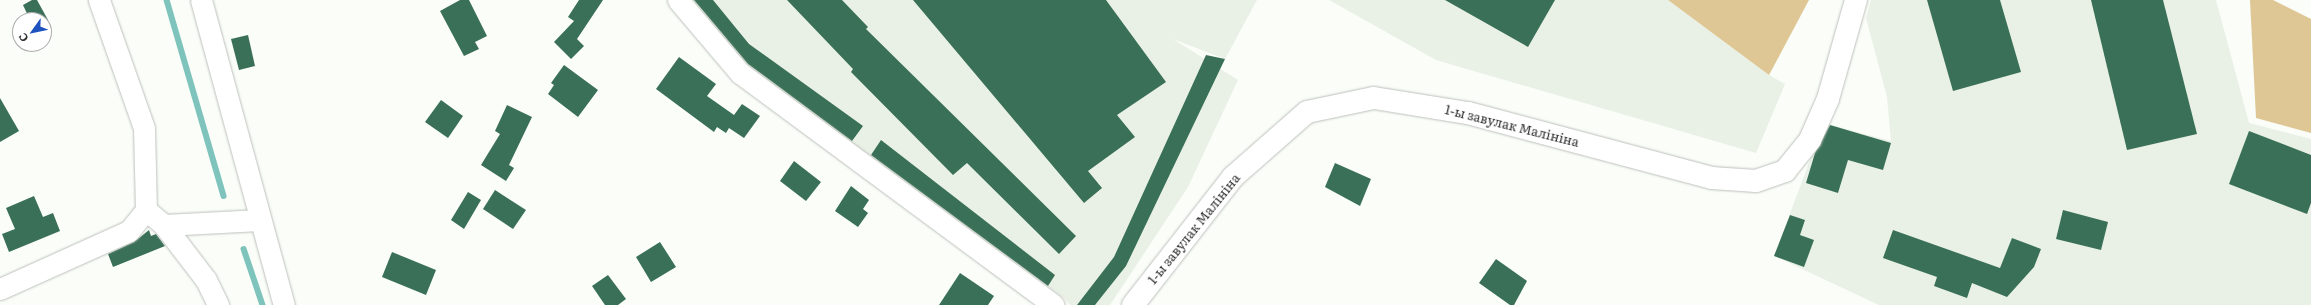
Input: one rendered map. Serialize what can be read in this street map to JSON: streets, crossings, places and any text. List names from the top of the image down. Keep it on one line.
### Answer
{"streets":{"street":["1-ы завулак Малініна"]},"north":"bottom left"}
